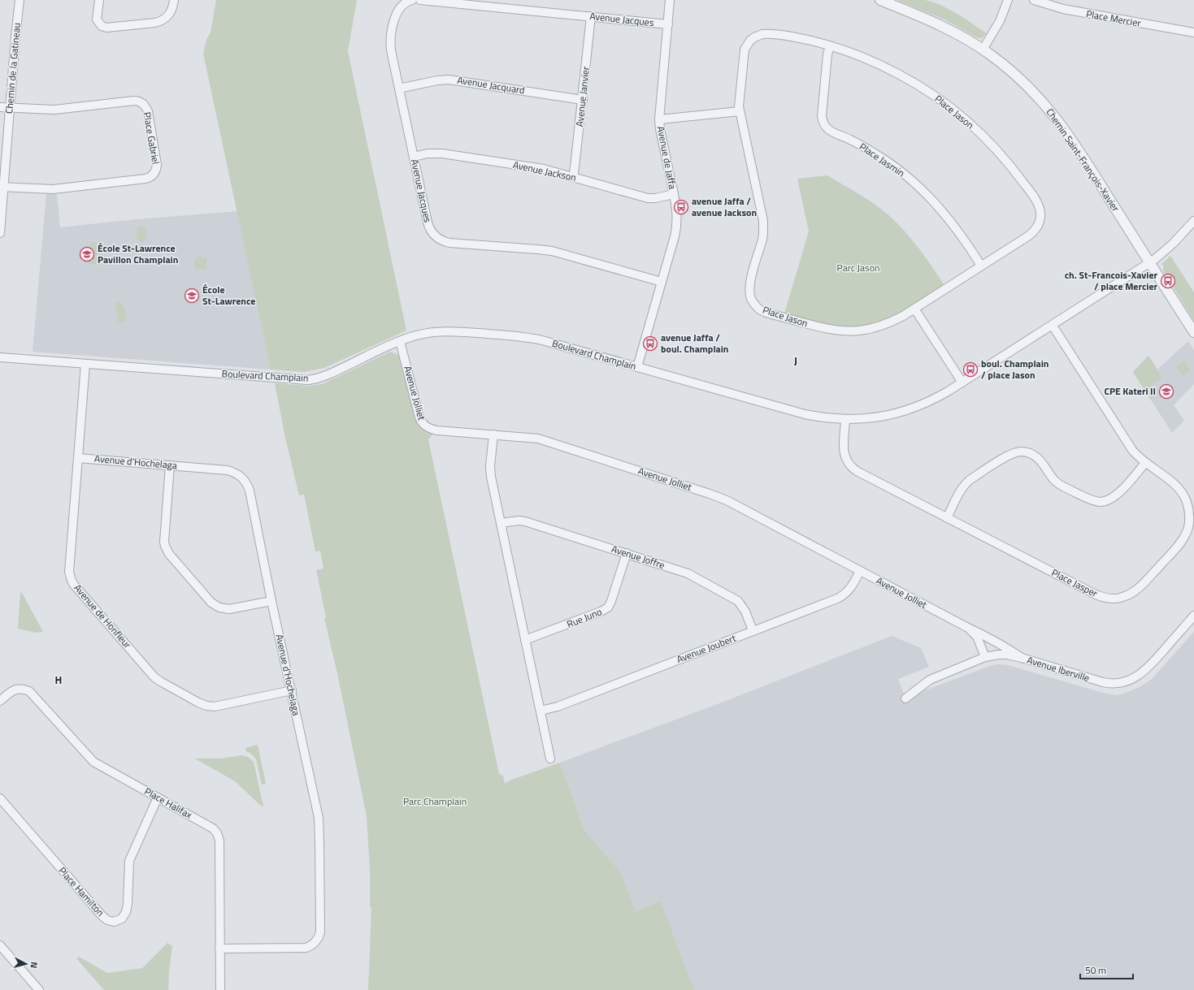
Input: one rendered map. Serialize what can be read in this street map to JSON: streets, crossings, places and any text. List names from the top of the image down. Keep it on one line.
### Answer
{"streets":{"street":["Place Mercier","Avenue Jacques","Chemin de la Gatineau","Avenue Jacquard","Avenue Janvier","Place Jason","Place Gabriel","Avenue de Jaffa","Place Jasmin","Chemin Saint-François-Xavier","Avenue Jackson","Boulevard Champlain","Avenue Jolliet","Avenue d'Hochelaga","Avenue Joffre","Place Jasper","Avenue de Honfleur","Rue Juno","Avenue Joubert","Avenue Iberville","Place Halifax","Place Hamilton"]},"crossings":[["Avenue Jacques","Avenue Jacquard"],["Avenue Jacques","Avenue Janvier"],["Avenue Jacques","Avenue de Jaffa"],["Avenue Jacques","Avenue Jackson"],["Chemin de la Gatineau","Place Gabriel"],["Avenue Jacquard","Avenue Janvier"],["Avenue Janvier","Avenue Jackson"],["Place Jason","Place Jasmin"],["Avenue de Jaffa","Avenue Jackson"],["Avenue de Jaffa","Boulevard Champlain"],["Chemin Saint-François-Xavier","Boulevard Champlain"],["Boulevard Champlain","Avenue Jolliet"],["Boulevard Champlain","Place Jasper"],["Boulevard Champlain","Avenue de Honfleur"],["Avenue Jolliet","Avenue Joubert"],["Avenue Jolliet","Avenue Iberville"],["Avenue d'Hochelaga","Avenue de Honfleur"],["Avenue d'Hochelaga","Place Halifax"],["Avenue Joffre","Rue Juno"],["Avenue Joffre","Avenue Joubert"],["Place Halifax","Place Hamilton"]],"districts":["J","H"],"parks":["Parc Jason","Parc Champlain"],"places":{"bus stop":["avenue Jaffa / avenue Jackson","ch. St-Francois-Xavier / place Mercier","avenue Jaffa / boul. Champlain","boul. Champlain / place Jason"],"school or university":["École St-Lawrence Pavillon Champlain","École St-Lawrence","CPE Kateri II"]},"scale_bar":"50 m","north":"right"}
